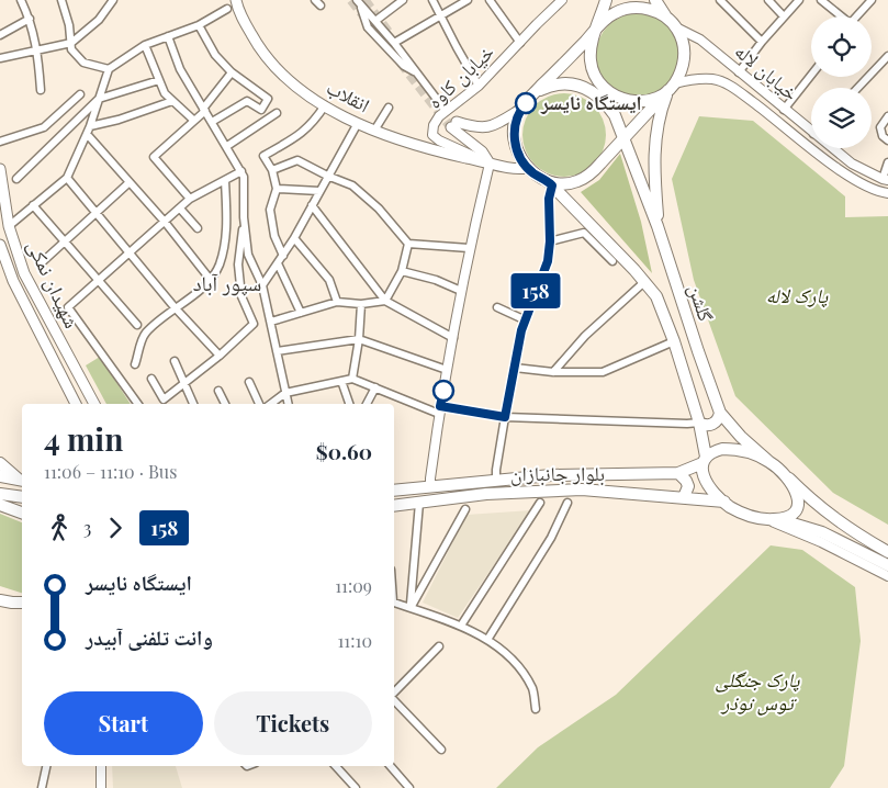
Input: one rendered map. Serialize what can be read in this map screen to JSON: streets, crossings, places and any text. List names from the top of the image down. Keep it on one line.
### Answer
{"streets":{"main road":["انقلاب","شهیدان نمکی","گلشن","بلوار جانبازان"],"street":["خیابان لاله","خیابان کاوه"]},"crossings":[["خیابان کاوه","انقلاب"],["انقلاب","گلشن"],["گلشن","بلوار جانبازان"]],"districts":["سپور آباد"],"parks":["پارک لاله","پارک جنگلی توس نوذر"],"places":["ایستگاه نایسر"],"lines":["bus line 158"],"page":{"on_map":"158","heading":["4 min","11:06 – 11:10 · Bus","$0.60"],"legs":["3","158"],"list":[{"name":"ایستگاه نایسر","value":"11:09"},{"name":"وانت تلفنی آبیدر","value":"11:10"}],"buttons":["Start","Tickets"]}}
